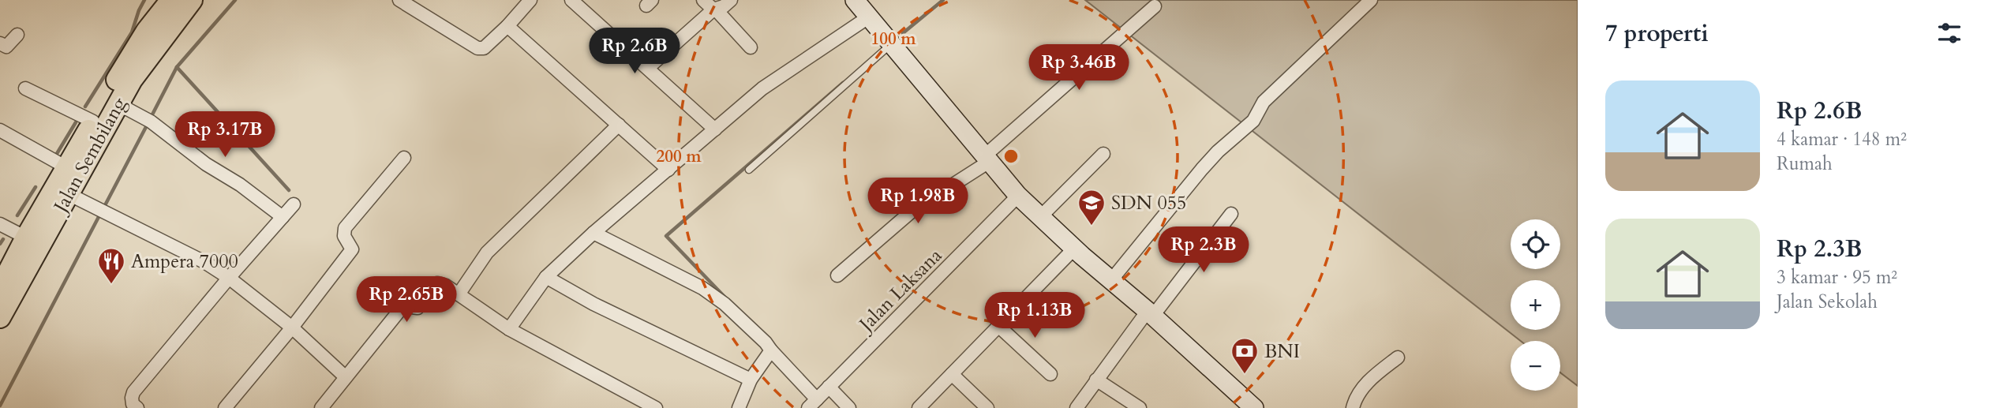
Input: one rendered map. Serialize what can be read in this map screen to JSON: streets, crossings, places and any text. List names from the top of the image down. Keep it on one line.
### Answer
{"streets":{"main road":["Jalan Sembilang"],"street":["Jalan Laksana"]},"places":{"school or university":["SDN 055"],"restaurant":["Ampera 7000"],"bank":["BNI"]},"page":{"heading":"7 properti","price":["Rp 2.6B","Rp 3.46B","Rp 3.17B","Rp 1.98B","Rp 2.3B","Rp 2.65B","Rp 1.13B"],"list":[{"name":"Rp 2.6B","note":"4 kamar · 148 m² · Rumah"},{"name":"Rp 2.3B","note":"3 kamar · 95 m² · Jalan Sekolah"}],"map_buttons":["+","−"]},"rings":["100 m","200 m"]}
